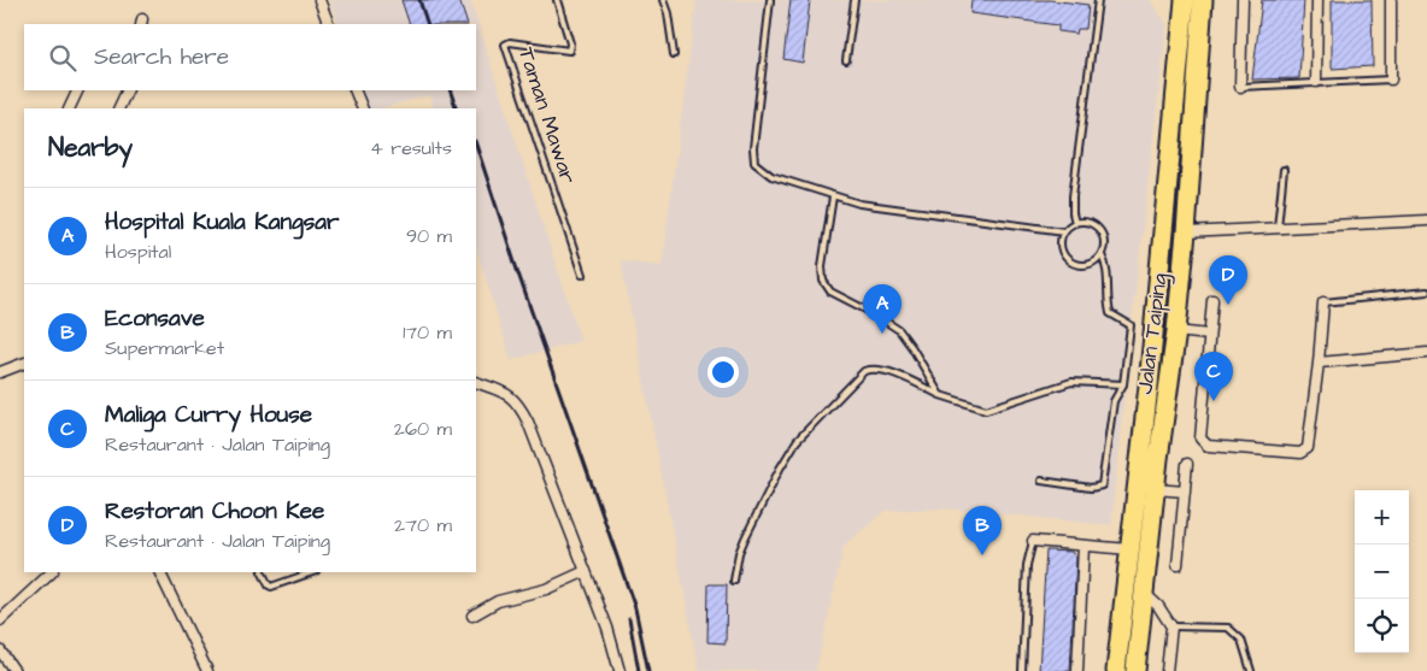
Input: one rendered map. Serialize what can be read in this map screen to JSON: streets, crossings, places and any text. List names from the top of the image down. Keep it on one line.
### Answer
{"streets":{"highway":["Jalan Taiping"],"lane":["Taman Mawar"]},"page":{"search":"Search here","heading":["Nearby","4 results"],"list":[{"mark":"A","name":"Hospital Kuala Kangsar","note":"Hospital","value":"90 m"},{"mark":"B","name":"Econsave","note":"Supermarket","value":"170 m"},{"mark":"C","name":"Maliga Curry House","note":"Restaurant · Jalan Taiping","value":"260 m"},{"mark":"D","name":"Restoran Choon Kee","note":"Restaurant · Jalan Taiping","value":"270 m"}],"pins":["D","A","C","B"],"map_buttons":["+","−"]}}
